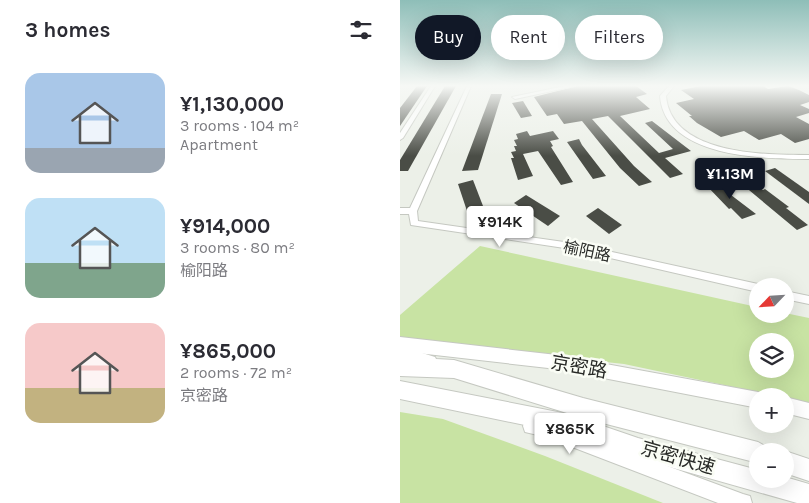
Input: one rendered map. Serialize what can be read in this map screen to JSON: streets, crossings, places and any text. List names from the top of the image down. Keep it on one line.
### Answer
{"streets":{"highway":["京密快速"],"main road":["京密路"],"street":["榆阳路"]},"north":"bottom left","page":{"heading":"3 homes","chip":["Buy","Rent","Filters"],"list":[{"name":"¥1,130,000","note":"3 rooms · 104 m² · Apartment"},{"name":"¥914,000","note":"3 rooms · 80 m² · 榆阳路"},{"name":"¥865,000","note":"2 rooms · 72 m² · 京密路"}],"price":["¥1.13M","¥914K","¥865K"],"map_buttons":["+","−"]}}
